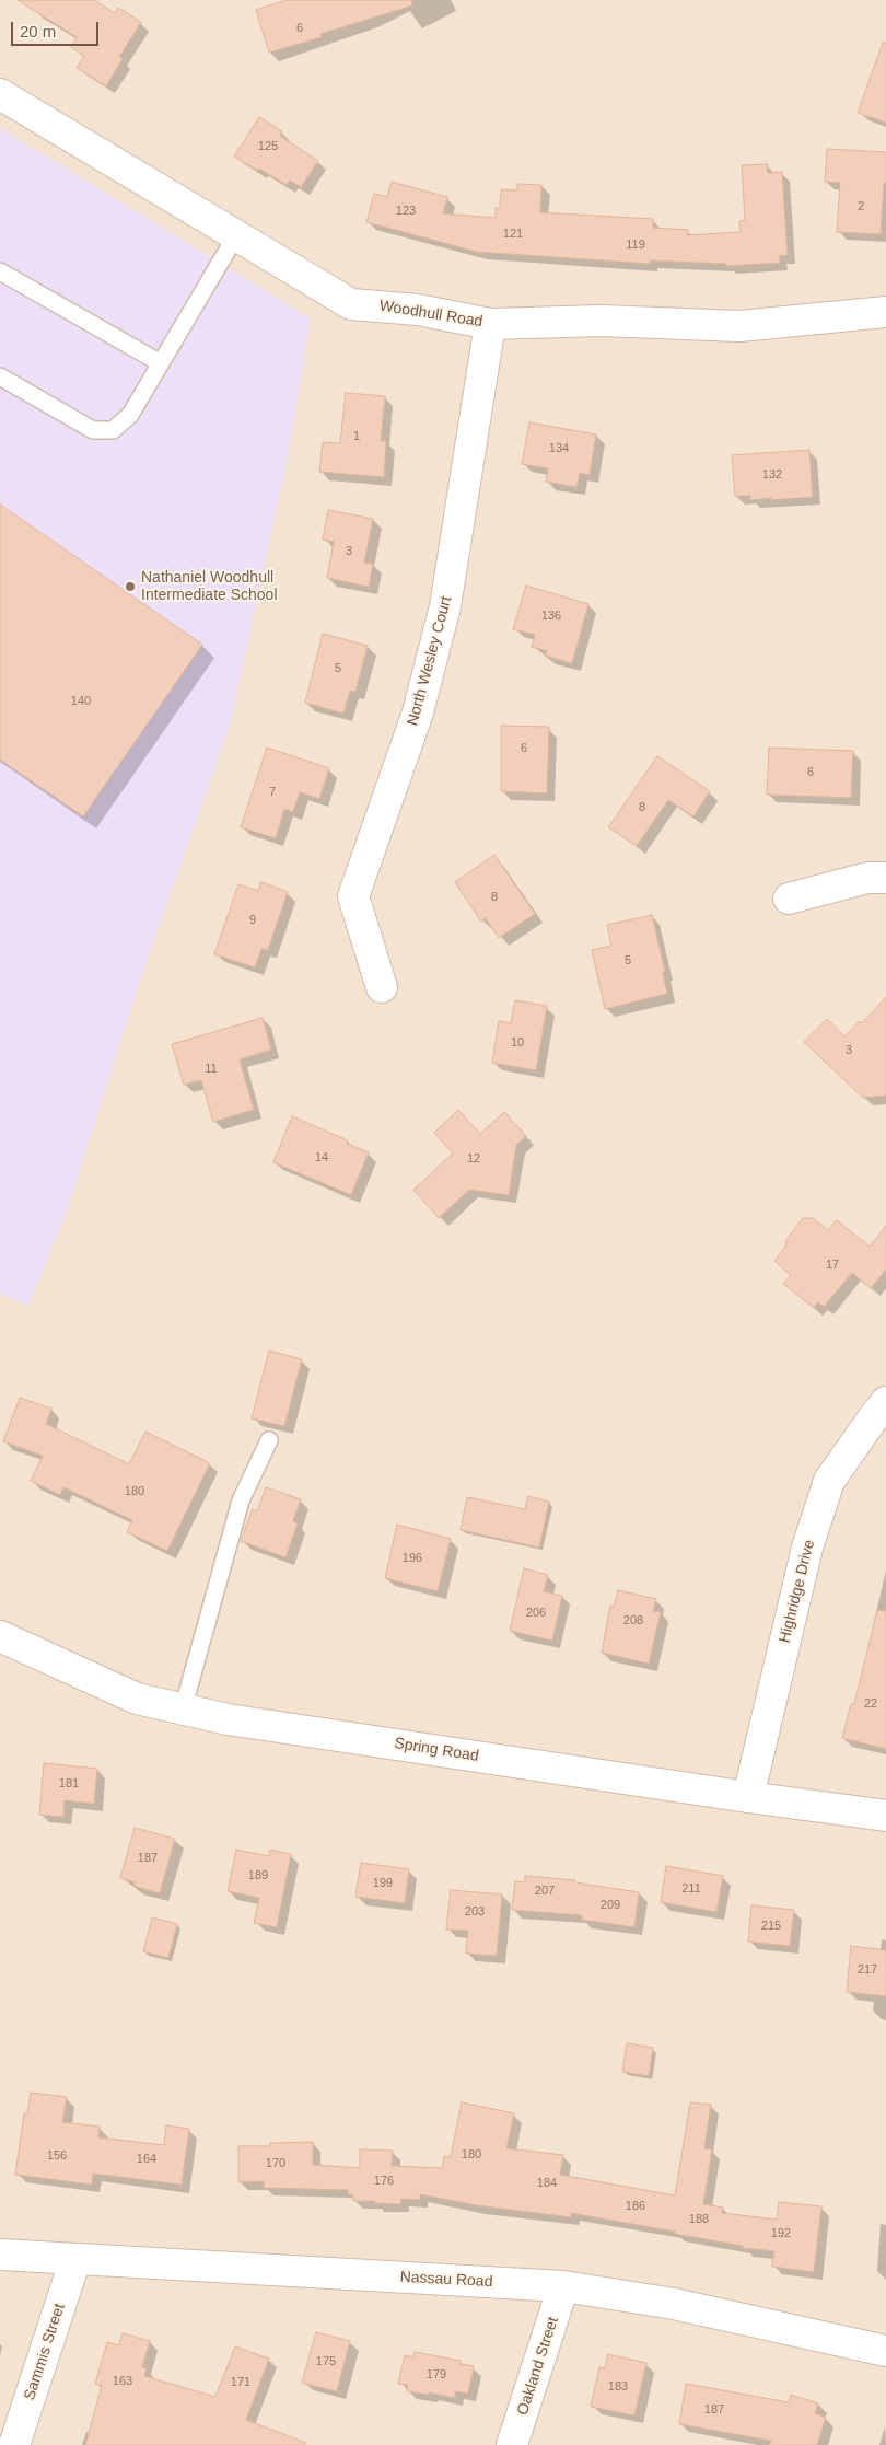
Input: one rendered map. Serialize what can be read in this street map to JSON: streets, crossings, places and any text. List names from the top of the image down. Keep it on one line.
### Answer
{"streets":{"street":["Woodhull Road","North Wesley Court","Highridge Drive","Spring Road","Nassau Road","Sammis Street","Oakland Street"]},"crossings":[["Woodhull Road","North Wesley Court"],["Highridge Drive","Spring Road"],["Nassau Road","Sammis Street"],["Nassau Road","Oakland Street"]],"places":["Nathaniel Woodhull Intermediate School"],"house_numbers":["6","125","2","123","121","119","1","134","132","3","136","5","140","6","6","7","8","8","9","5","10","3","11","14","12","17","180","196","206","208","22","181","187","189","199","211","207","209","203","215","217","180","156","164","170","176","184","186","188","192","175","179","163","171","183","187"],"scale_bar":"20 m"}
